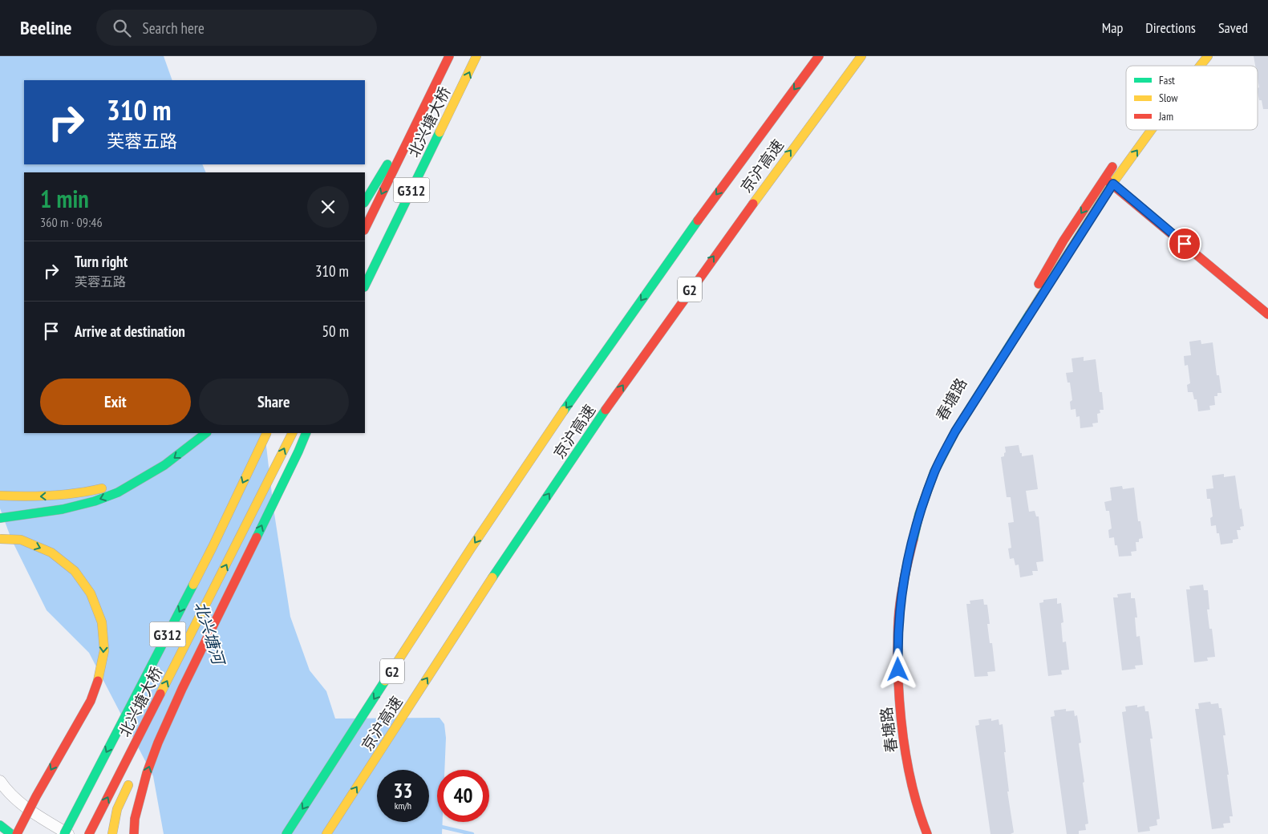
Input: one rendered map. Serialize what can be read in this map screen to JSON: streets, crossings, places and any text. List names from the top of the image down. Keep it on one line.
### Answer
{"streets":{"main road":["北兴塘大桥","京沪高速","G312","G2","春塘路"]},"water":["北兴塘河"],"legend":["Fast","Slow","Jam"],"page":{"header":"Beeline","search":"Search here","nav":["Map","Directions","Saved"],"turn":["310 m","芙蓉五路"],"heading":["1 min","360 m · 09:46"],"list":[{"name":"Turn right","note":"芙蓉五路","value":"310 m"},{"name":"Arrive at destination","value":"50 m"}],"buttons":["Exit","Share"],"speed":"33 km/h","limit":"40"}}
